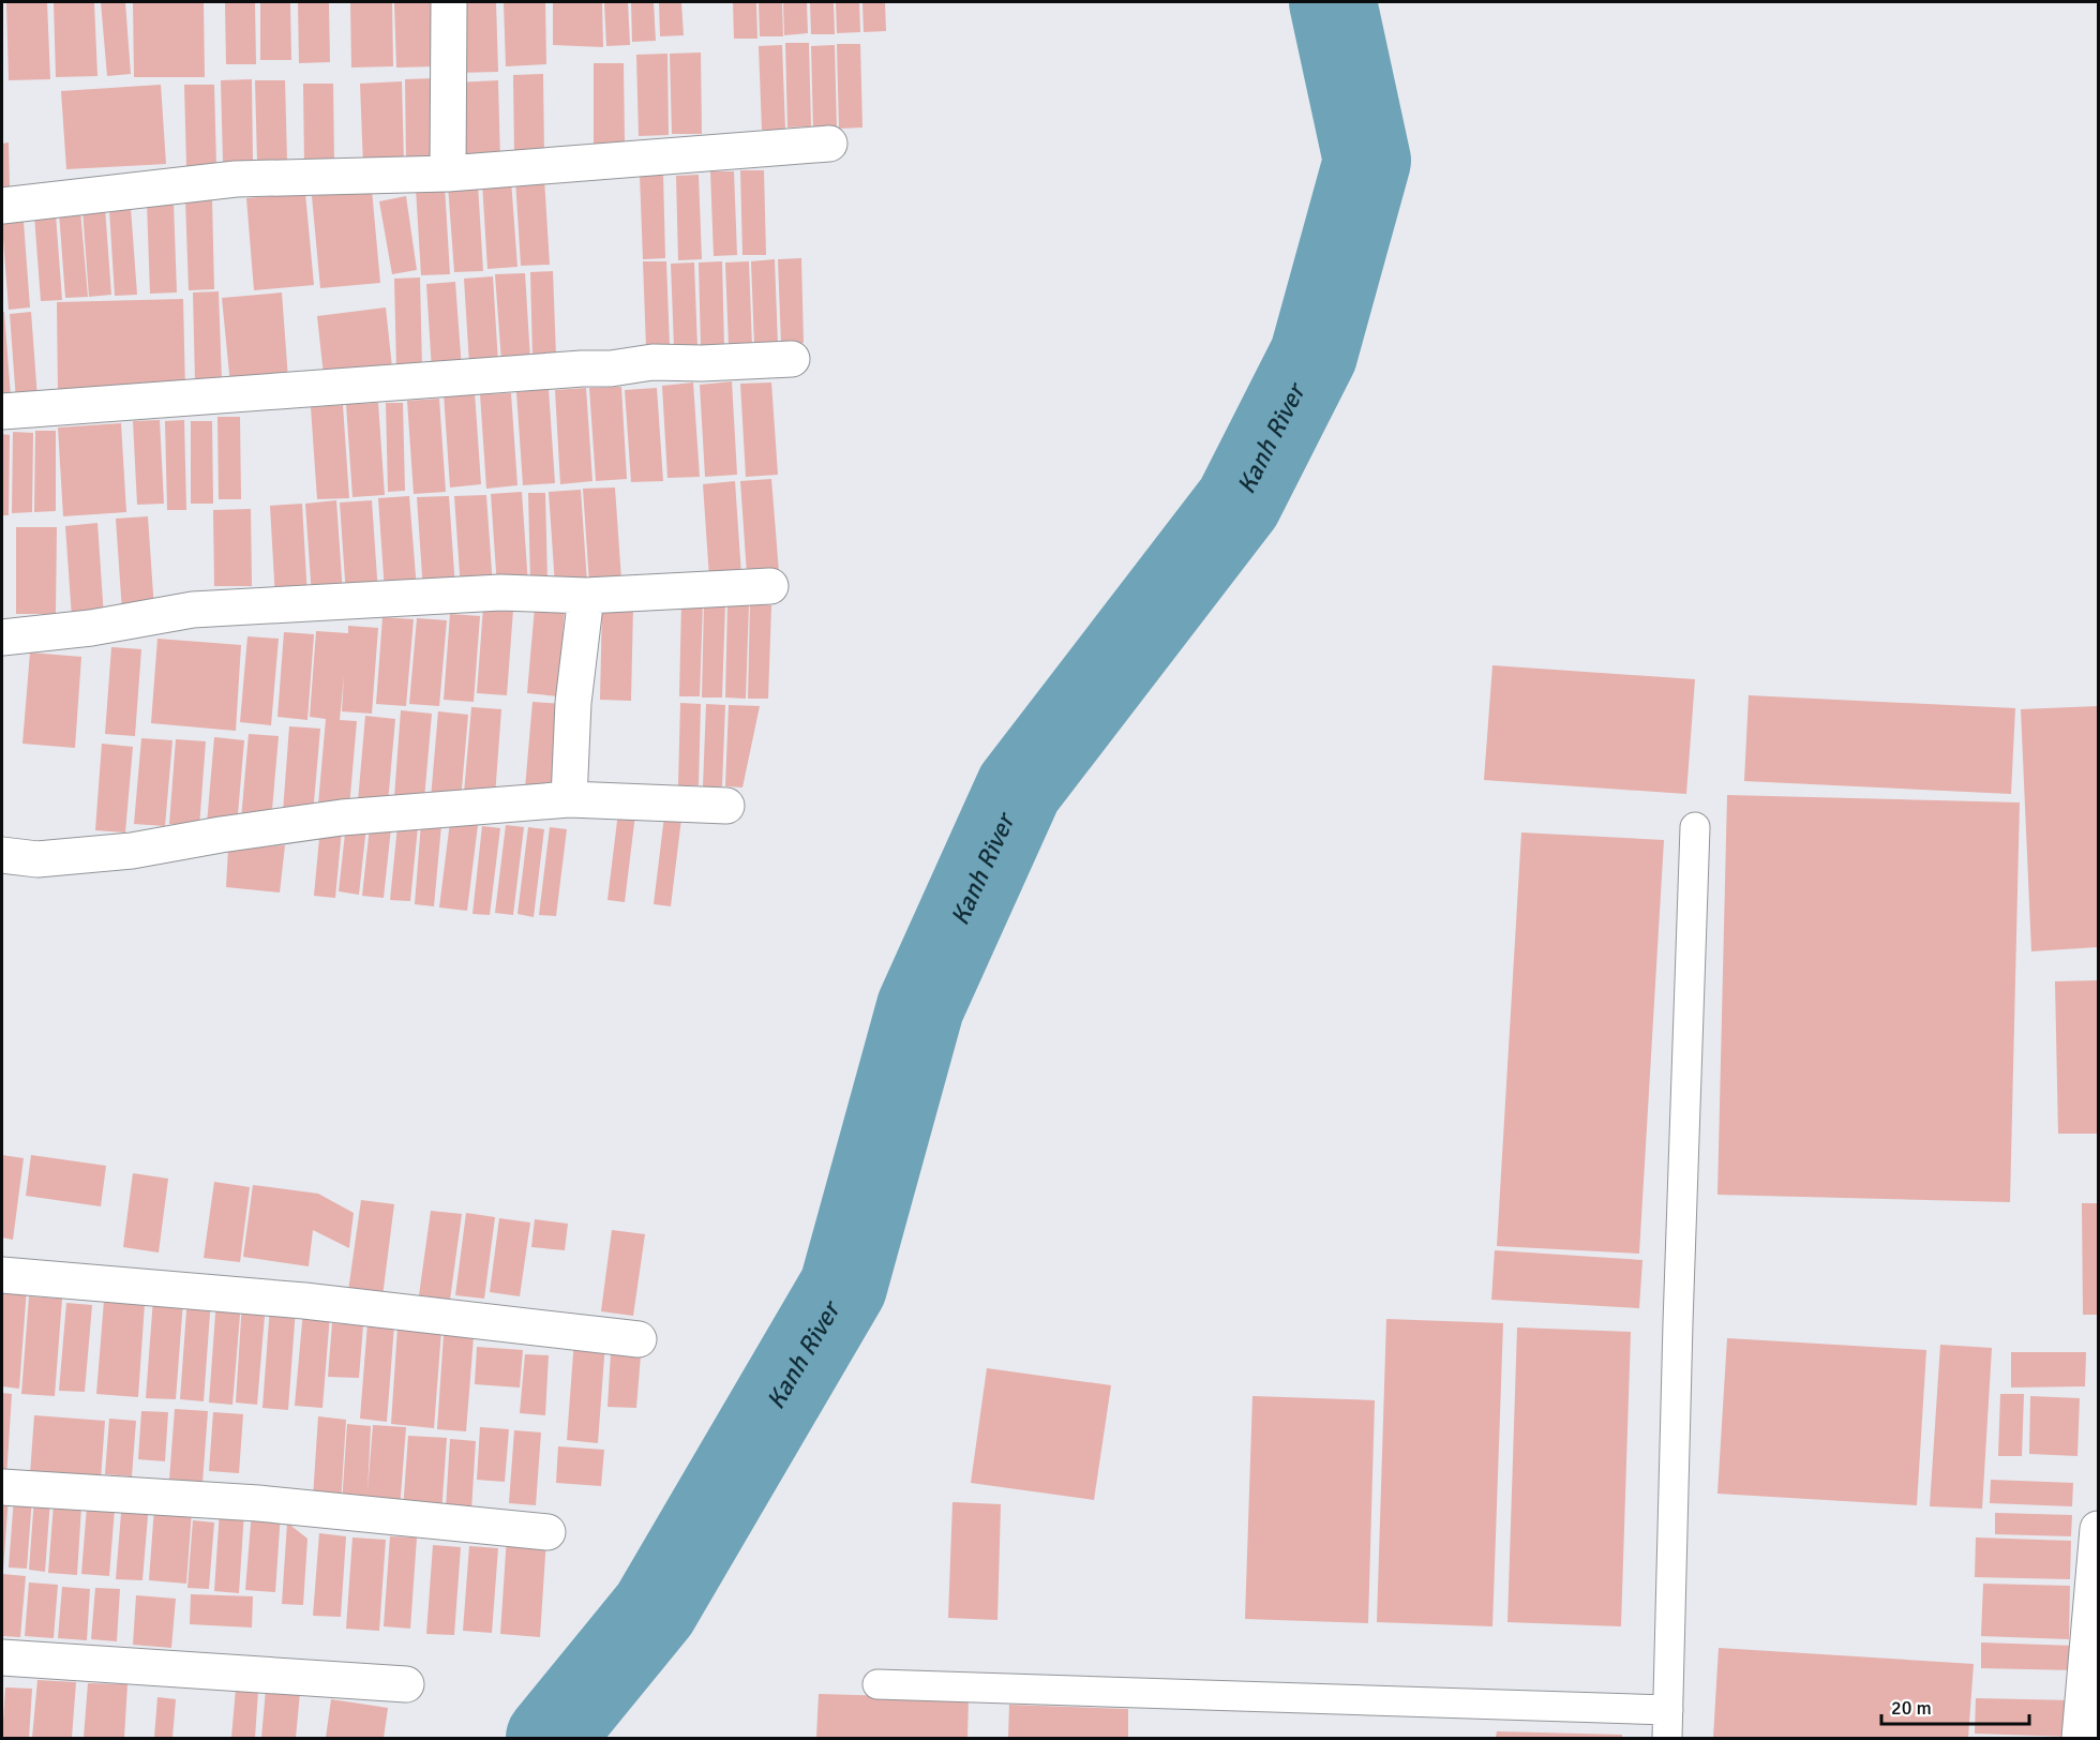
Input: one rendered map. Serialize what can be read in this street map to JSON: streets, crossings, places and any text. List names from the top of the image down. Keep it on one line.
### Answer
{"water":["Kanh River"],"scale_bar":"20 m"}
